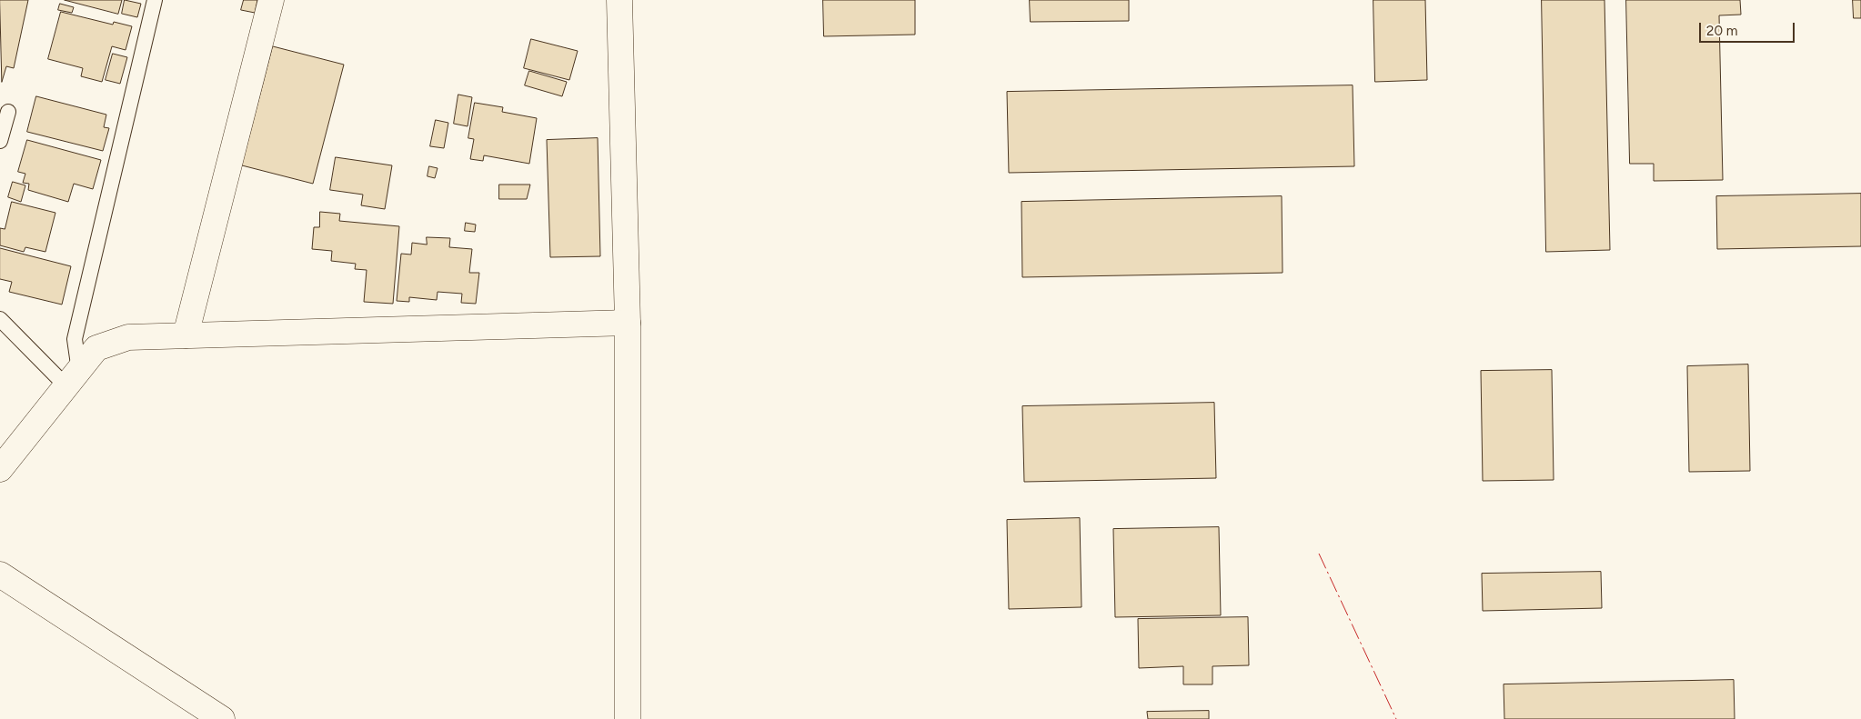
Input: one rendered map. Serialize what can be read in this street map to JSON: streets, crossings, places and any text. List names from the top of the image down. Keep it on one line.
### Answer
{"scale_bar":"20 m"}
